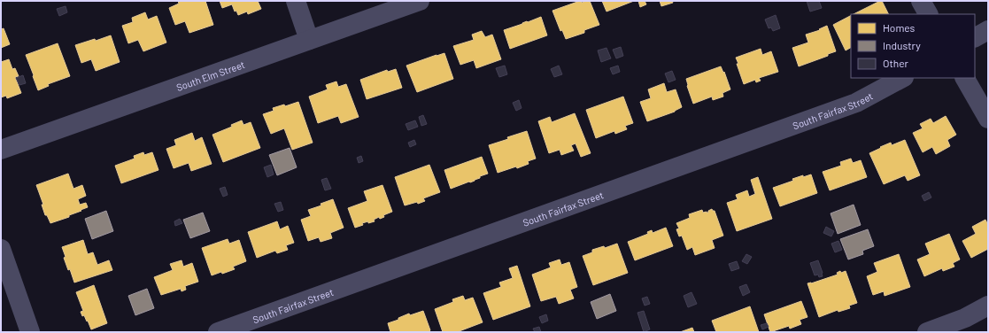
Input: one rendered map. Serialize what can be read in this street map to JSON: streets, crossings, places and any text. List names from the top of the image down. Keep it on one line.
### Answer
{"streets":{"street":["South Elm Street","South Fairfax Street"]},"legend":["Homes","Industry","Other"]}
